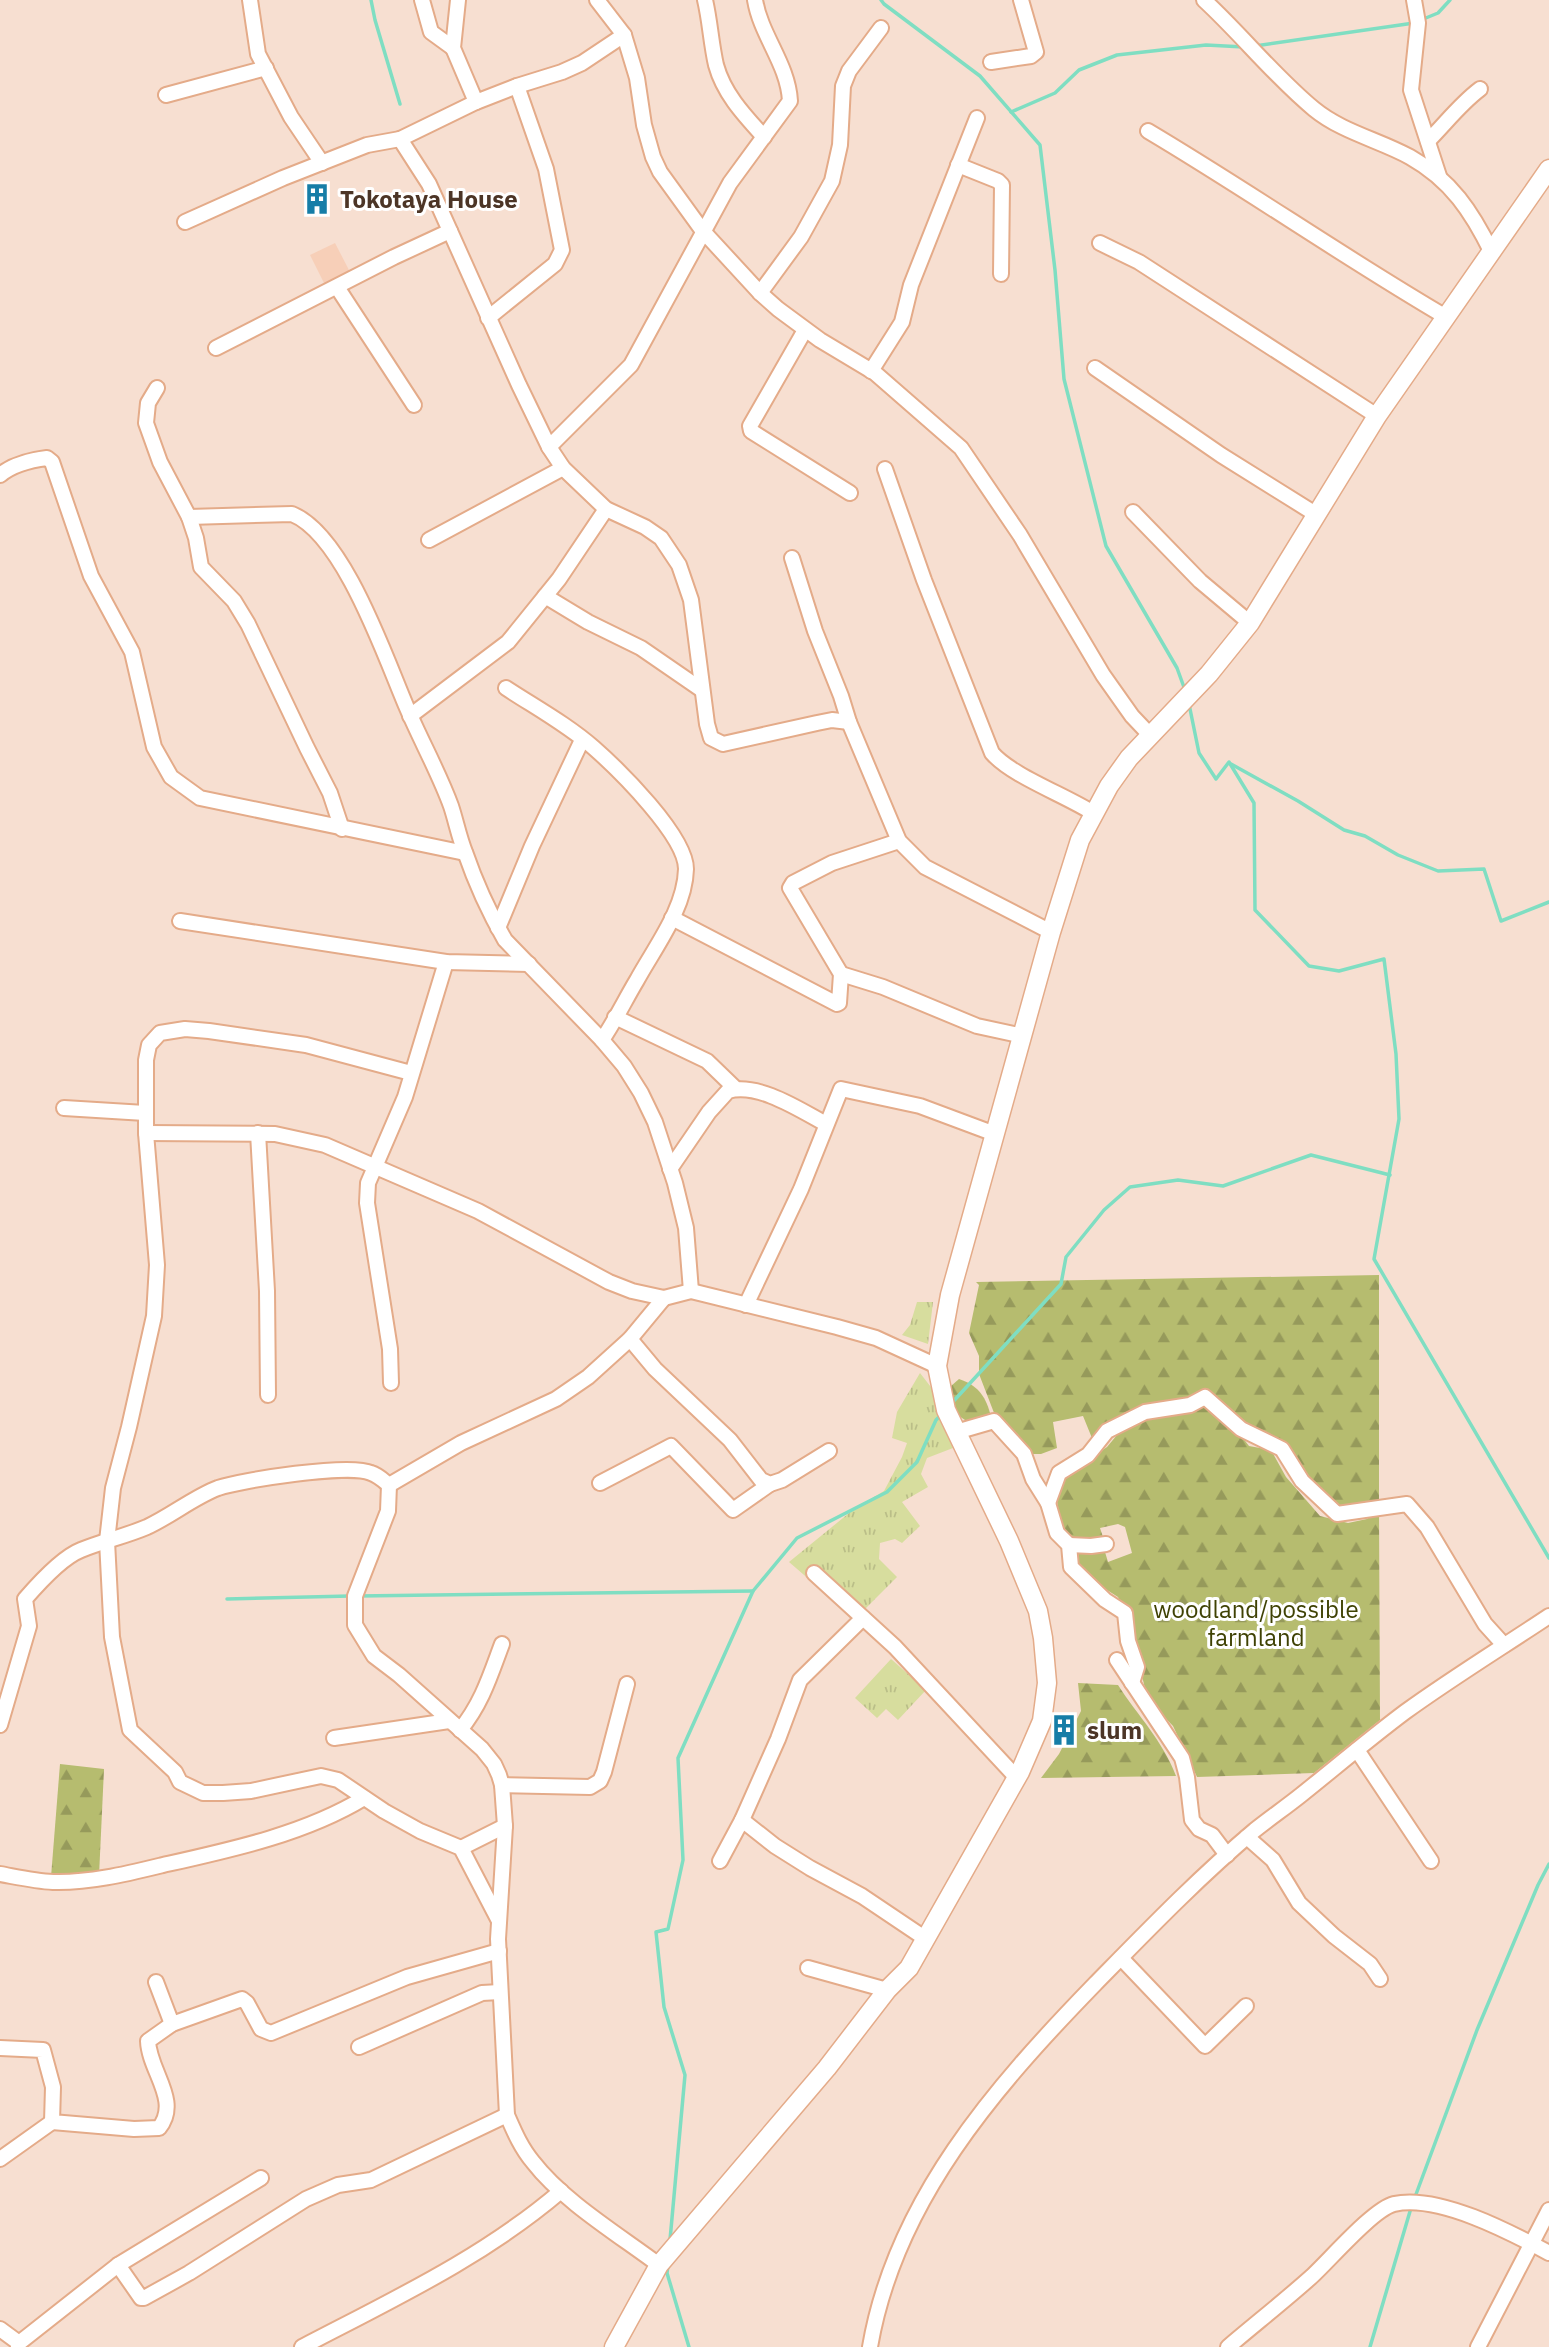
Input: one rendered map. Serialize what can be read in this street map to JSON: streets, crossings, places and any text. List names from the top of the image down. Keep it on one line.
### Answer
{"parks":["woodland/possible farmland"],"places":{"building":["Tokotaya House","slum"]}}
